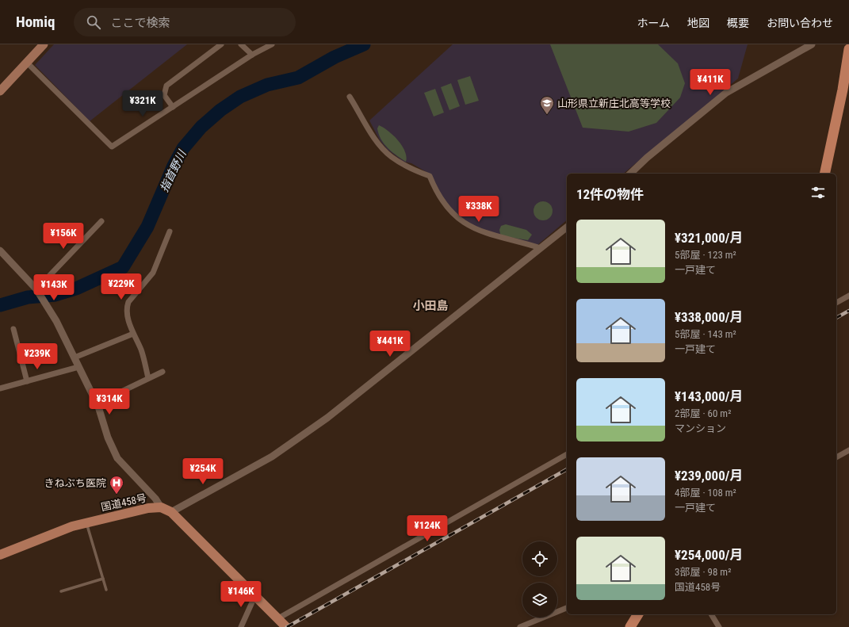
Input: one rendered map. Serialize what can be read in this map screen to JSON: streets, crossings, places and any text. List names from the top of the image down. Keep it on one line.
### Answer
{"streets":{"highway":["国道458号"]},"districts":["小田島"],"water":["指首野川"],"places":{"school or university":["山形県立新庄北高等学校"],"hospital":["きねぶち医院"]},"page":{"header":"Homiq","search":"ここで検索","nav":["ホーム","地図","概要","お問い合わせ"],"price":["¥411K","¥321K","¥338K","¥156K","¥229K","¥143K","¥441K","¥239K","¥314K","¥254K","¥124K","¥146K"],"heading":"12件の物件","list":[{"name":"¥321,000/月","note":"5部屋 · 123 m² · 一戸建て"},{"name":"¥338,000/月","note":"5部屋 · 143 m² · 一戸建て"},{"name":"¥143,000/月","note":"2部屋 · 60 m² · マンション"},{"name":"¥239,000/月","note":"4部屋 · 108 m² · 一戸建て"},{"name":"¥254,000/月","note":"3部屋 · 98 m² · 国道458号"}]}}
